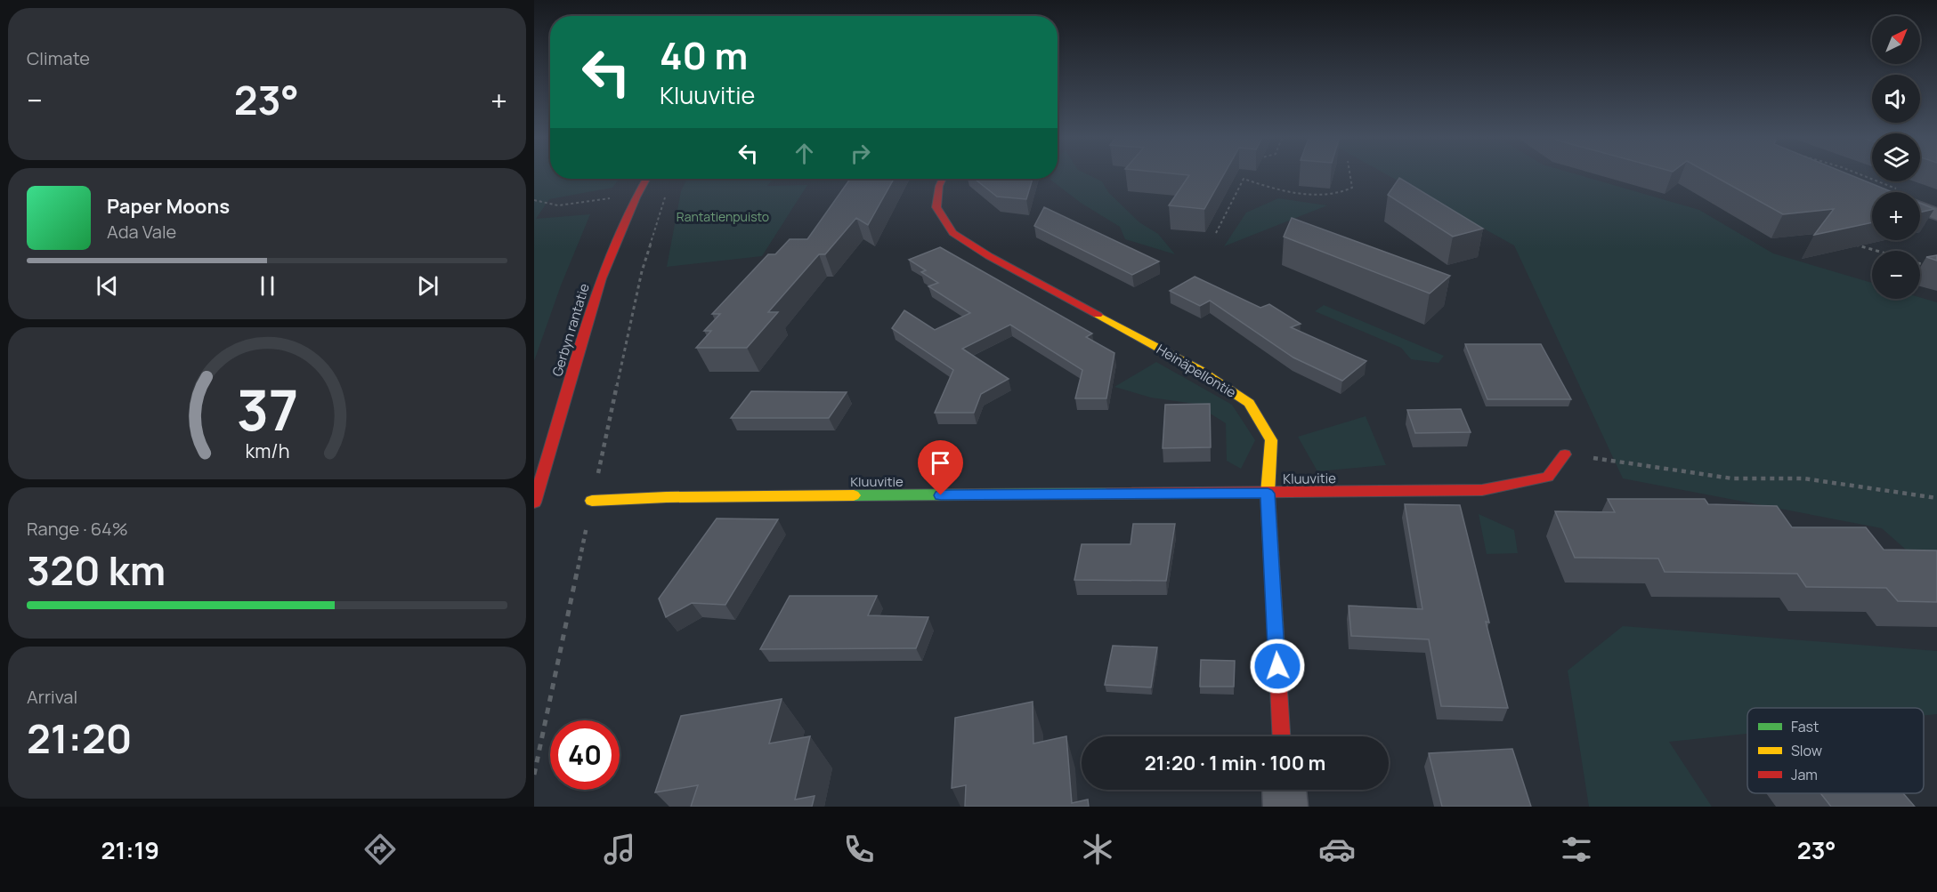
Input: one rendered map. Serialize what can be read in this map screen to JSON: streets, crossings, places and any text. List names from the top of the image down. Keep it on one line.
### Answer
{"streets":{"street":["Gerbyn rantatie","Heinäpellontie","Kluuvitie"]},"crossings":[["Heinäpellontie","Kluuvitie"]],"parks":["Rantatienpuisto"],"legend":["Fast","Slow","Jam"],"north":"top right","page":{"tile":["Climate",["Range · 64%","320 km"],["Arrival","21:20"]],"map_buttons":["+","−"],"turn":["40 m","Kluuvitie"],"heat":["−","23°","+"],"song":["Paper Moons","Ada Vale"],"limit":"40","trip":"21:20 · 1 min · 100 m","tabs":["21:19","23°"],"gauge":["37","km/h"]}}
